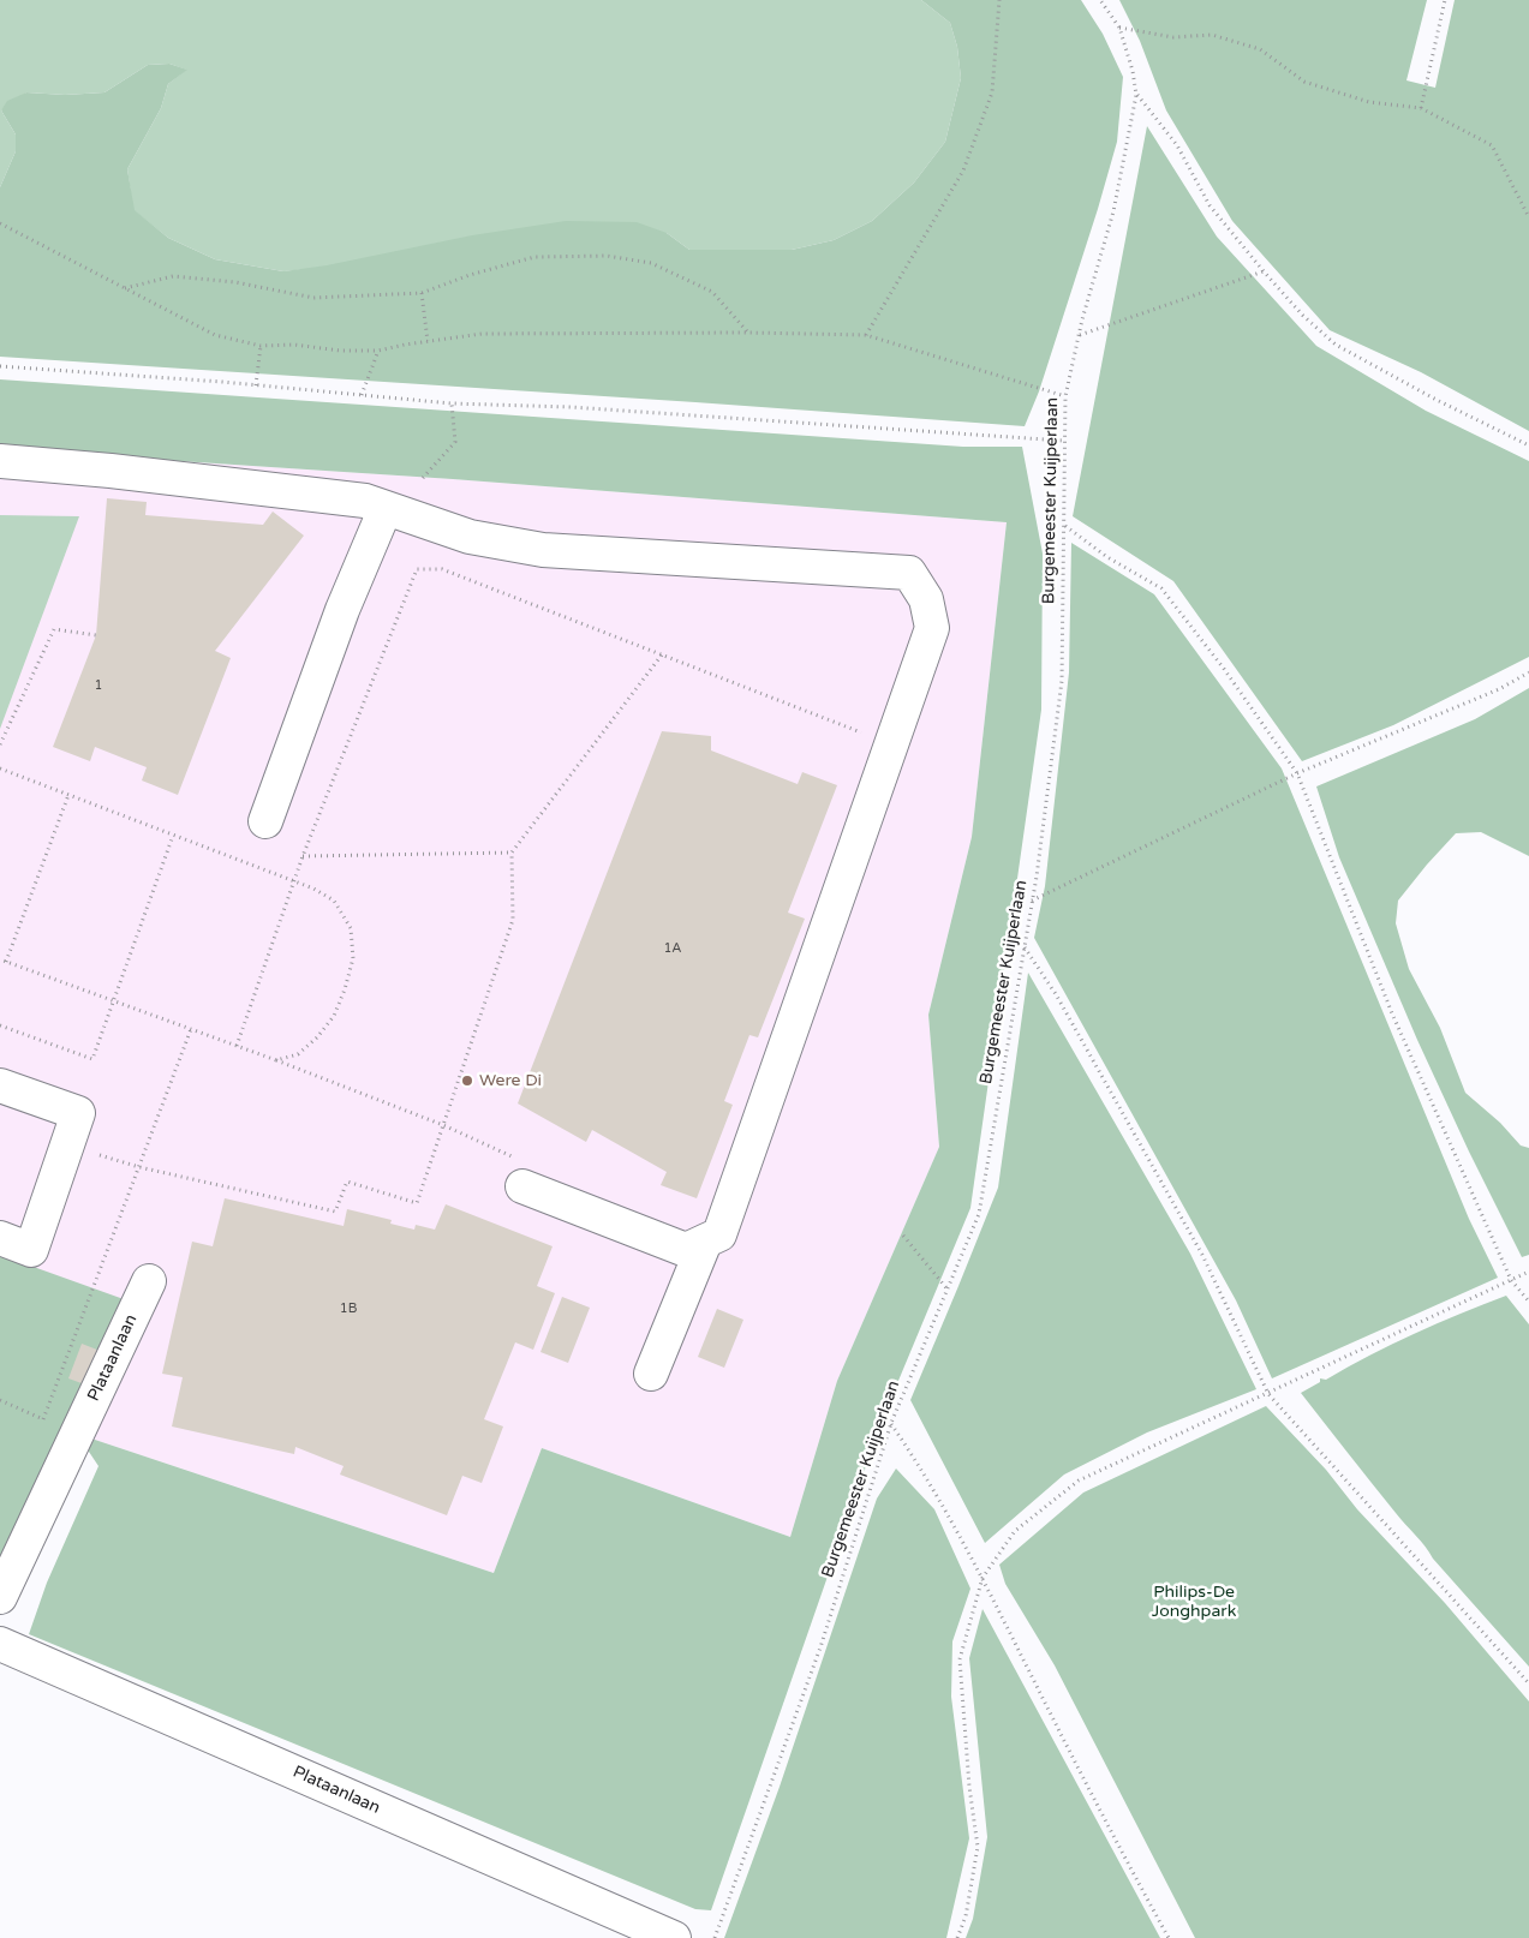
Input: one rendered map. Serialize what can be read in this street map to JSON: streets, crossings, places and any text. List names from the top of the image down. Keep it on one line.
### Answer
{"streets":{"street":["Plataanlaan"],"path":["Burgemeester Kuijperlaan"]},"parks":["Philips-De Jonghpark"],"places":["Were Di"],"house_numbers":["1","1A","1B"]}
